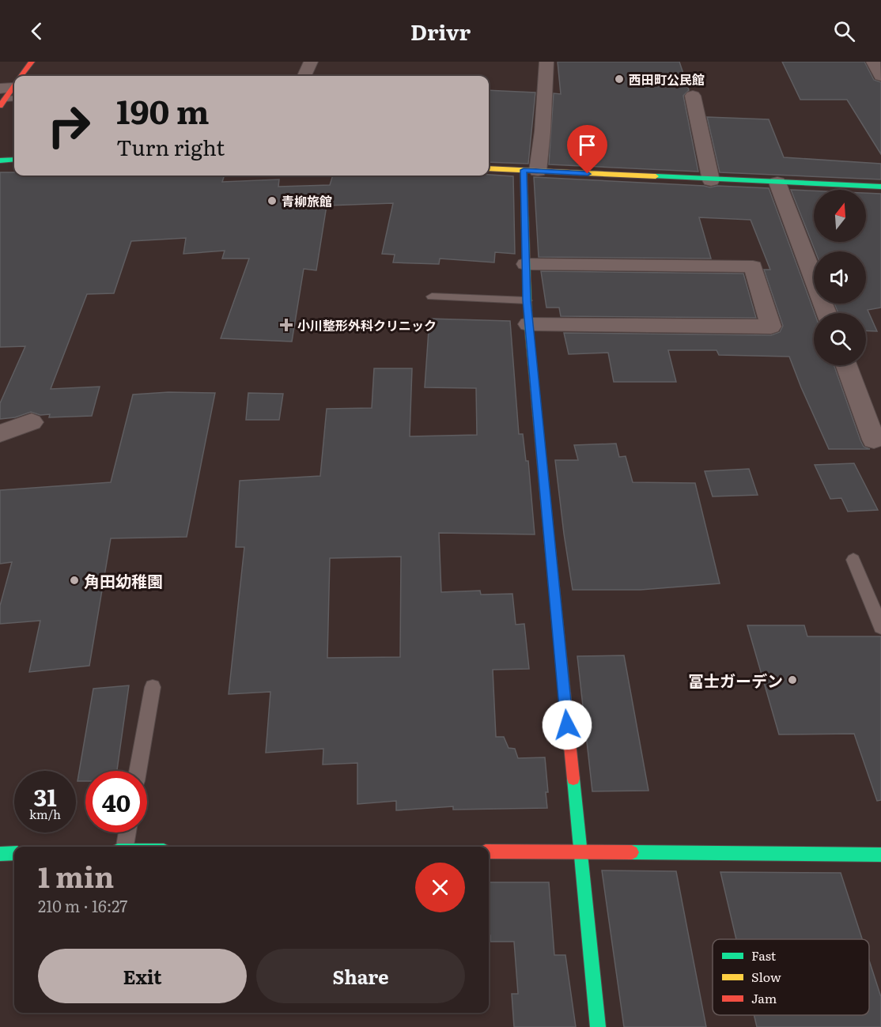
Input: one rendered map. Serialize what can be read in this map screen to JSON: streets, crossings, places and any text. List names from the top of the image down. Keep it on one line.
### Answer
{"places":{"other":["西田町公民館","青柳旅館","角田幼稚園","冨士ガーデン"],"health":["小川整形外科クリニック"]},"legend":["Fast","Slow","Jam"],"north":"top","page":{"header":"Drivr","turn":["190 m","Turn right"],"speed":"31 km/h","limit":"40","heading":["1 min","210 m · 16:27"],"buttons":["Exit","Share"]}}
